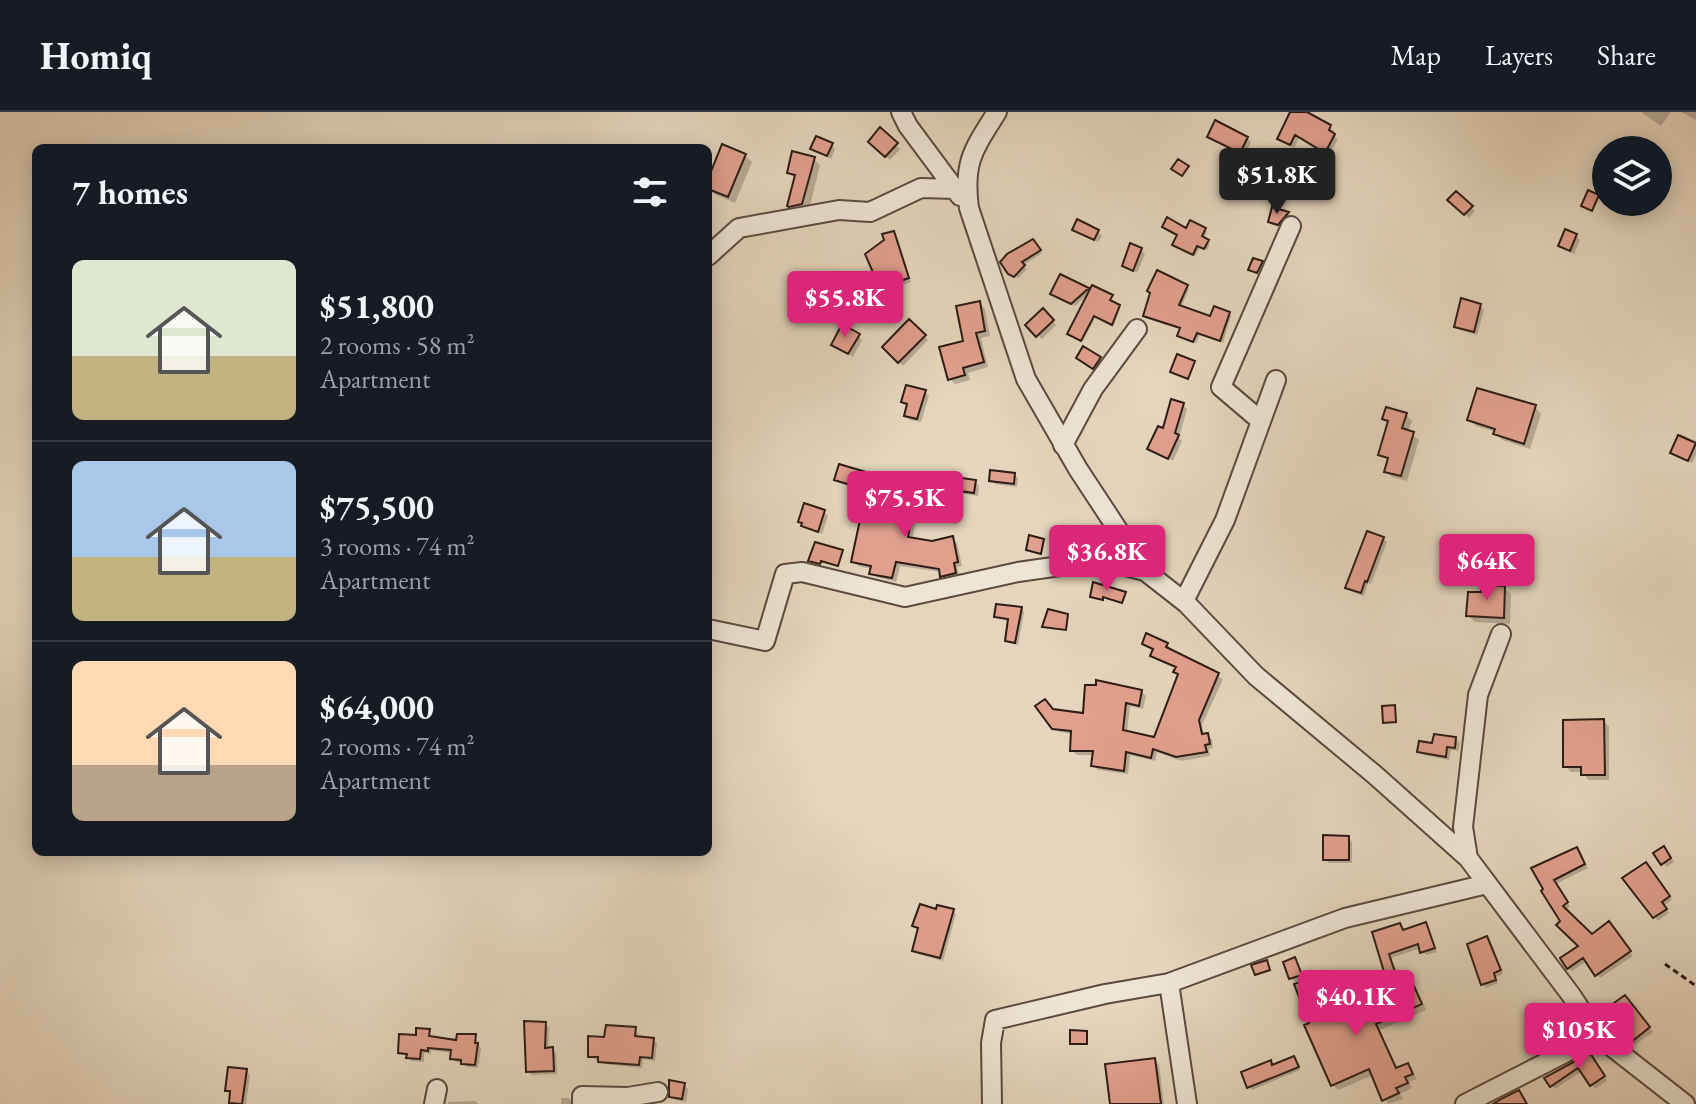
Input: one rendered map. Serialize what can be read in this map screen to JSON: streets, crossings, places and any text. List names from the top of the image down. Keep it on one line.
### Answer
{"page":{"header":"Homiq","nav":["Map","Layers","Share"],"heading":"7 homes","price":["$51.8K","$55.8K","$75.5K","$36.8K","$64K","$40.1K","$105K"],"list":[{"name":"$51,800","note":"2 rooms · 58 m² · Apartment"},{"name":"$75,500","note":"3 rooms · 74 m² · Apartment"},{"name":"$64,000","note":"2 rooms · 74 m² · Apartment"}]}}
